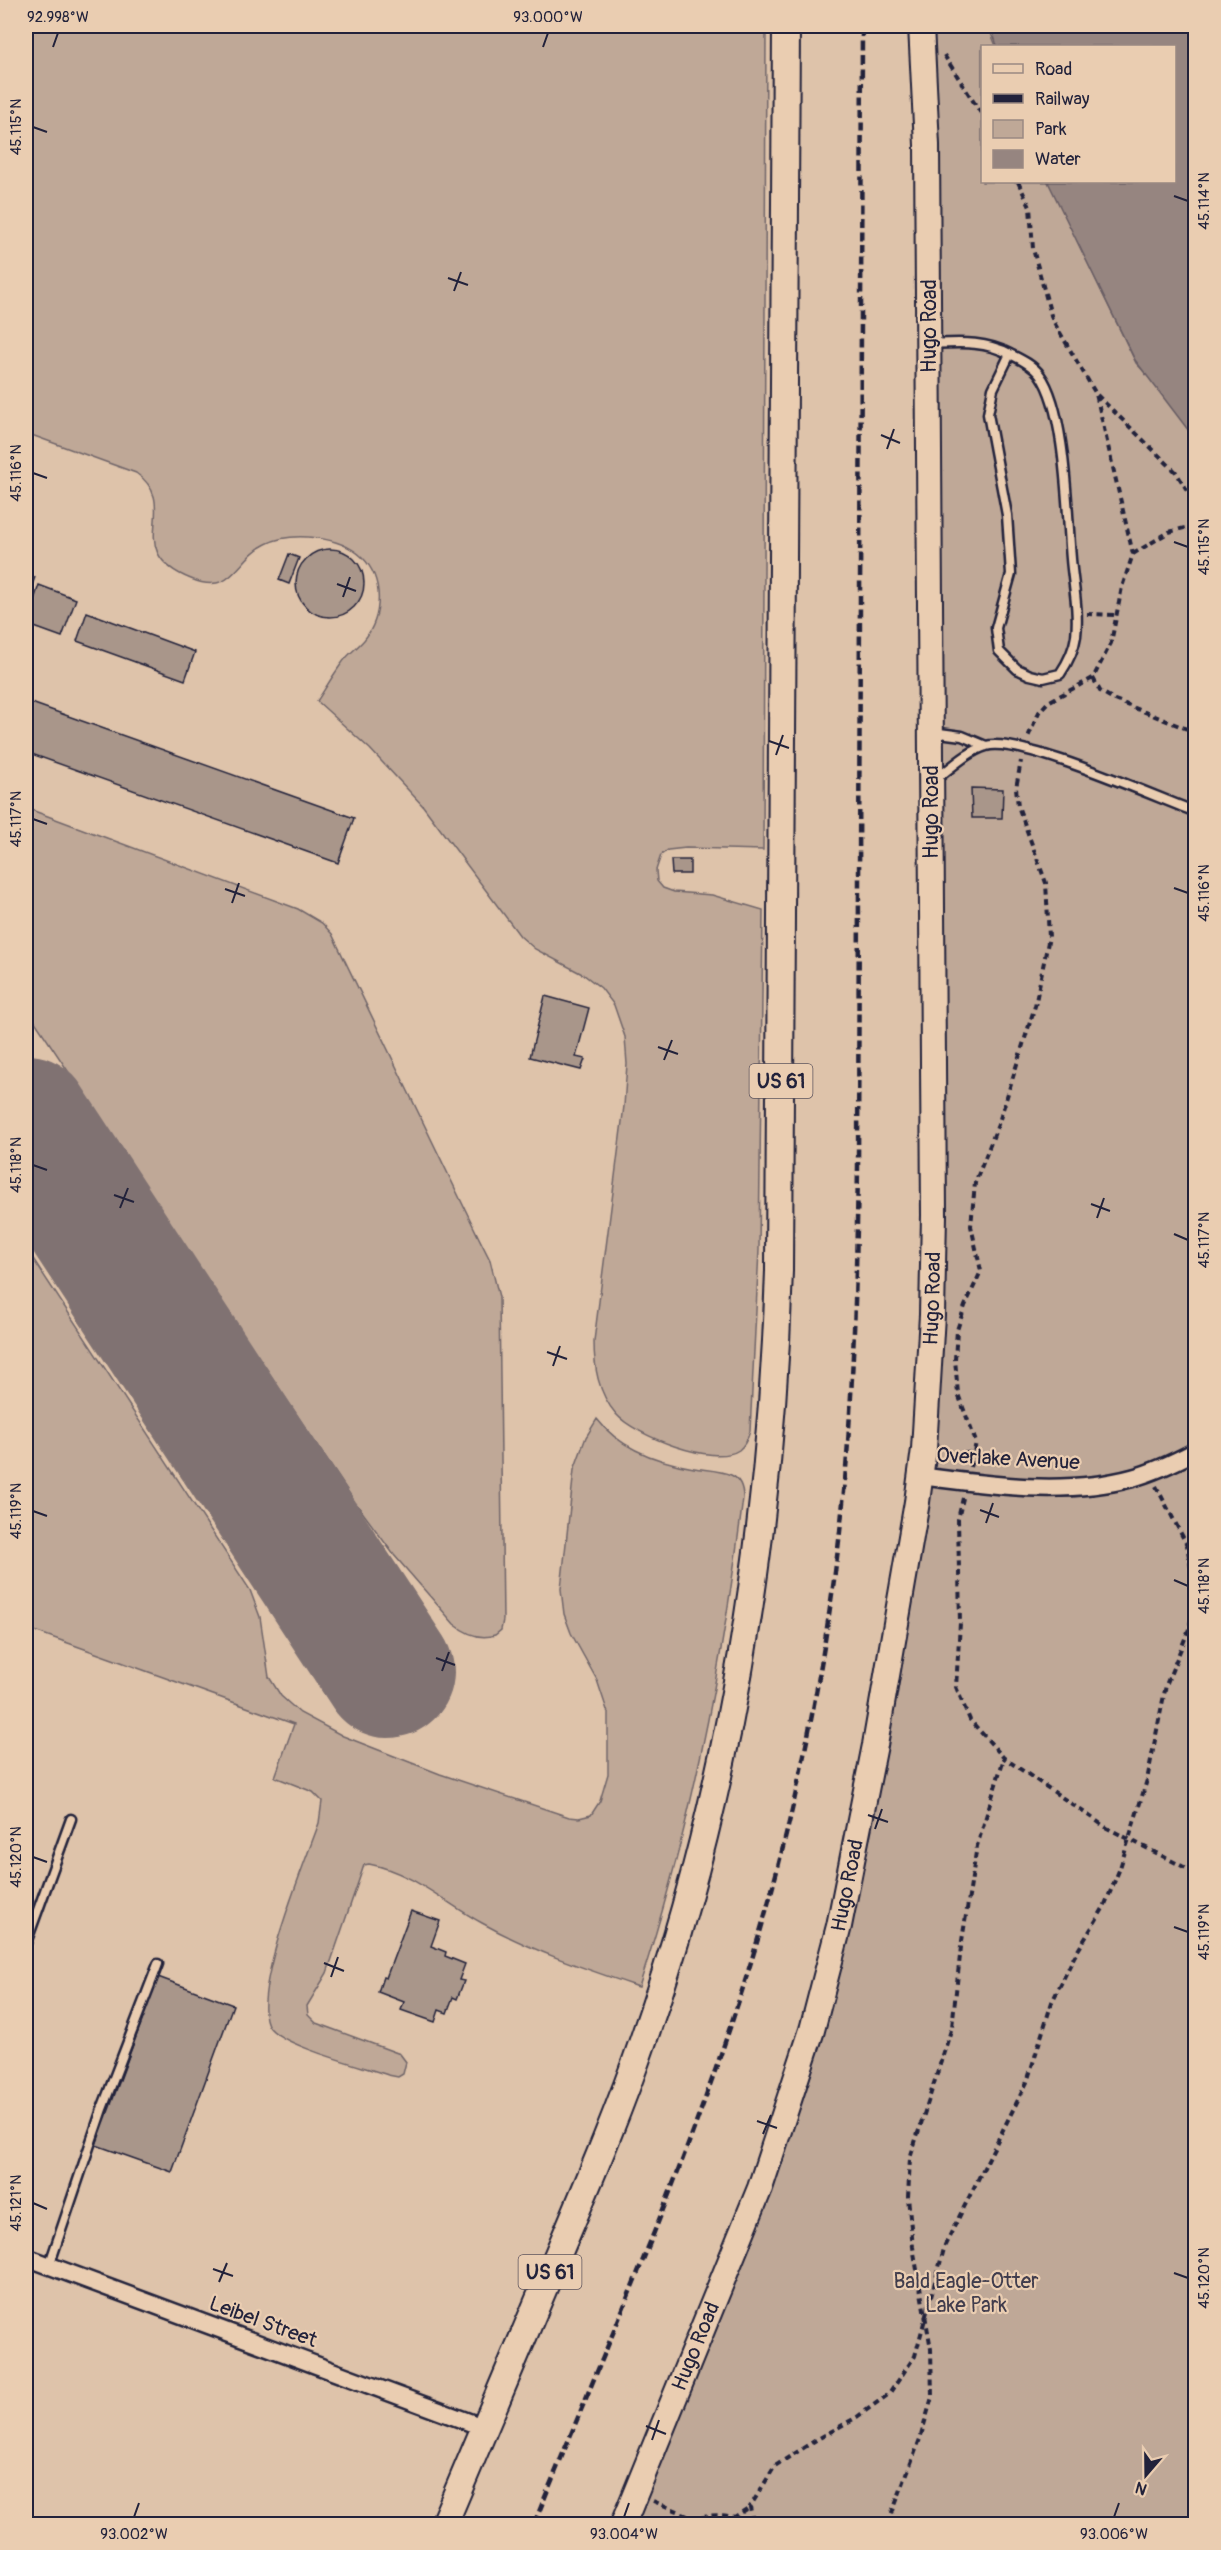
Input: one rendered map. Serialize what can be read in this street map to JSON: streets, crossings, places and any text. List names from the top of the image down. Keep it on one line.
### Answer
{"streets":{"main road":["US 61"],"street":["Hugo Road","Overlake Avenue","Leibel Street"]},"crossings":[["Hugo Road","Overlake Avenue"],["US 61","Leibel Street"]],"parks":["Bald Eagle-Otter Lake Park"],"legend":["Road","Railway","Park","Water"],"north":"bottom","coordinates":["92.998°W","93.000°W","45.115°N","45.114°N","45.116°N","45.117°N","45.118°N","45.119°N","45.120°N","45.121°N","93.002°W","93.004°W","93.006°W"]}
